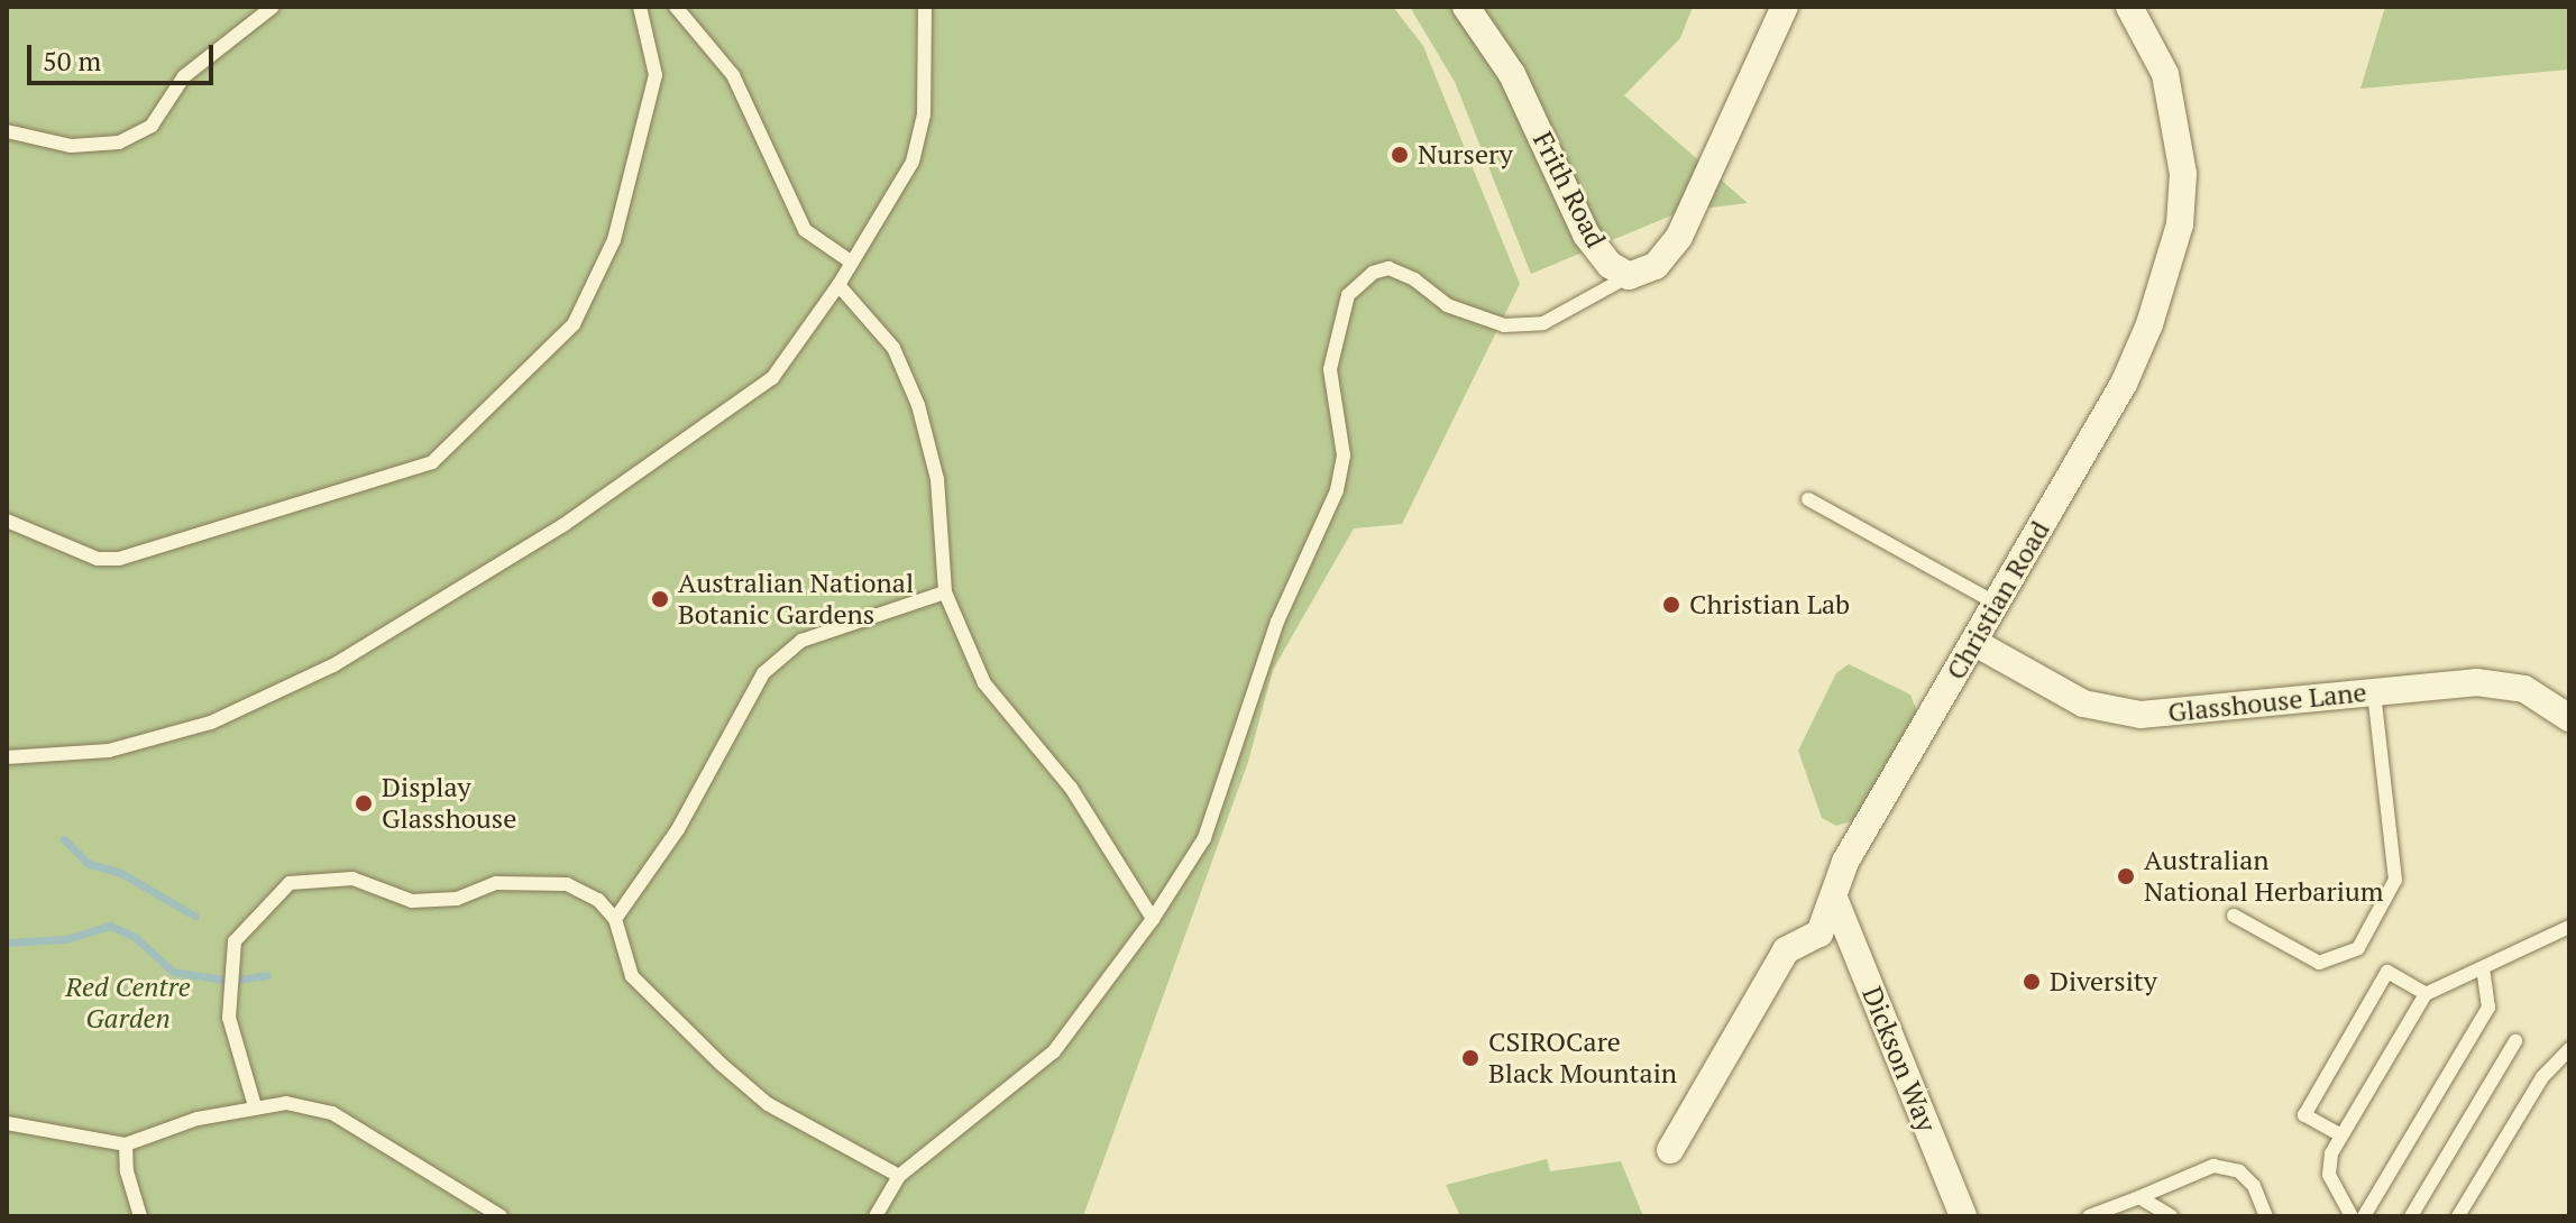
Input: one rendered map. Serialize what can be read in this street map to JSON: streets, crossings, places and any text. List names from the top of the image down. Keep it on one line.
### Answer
{"streets":{"street":["Frith Road","Christian Road","Glasshouse Lane","Dickson Way"]},"crossings":[["Christian Road","Glasshouse Lane"],["Christian Road","Dickson Way"]],"parks":["Red Centre Garden"],"places":["Nursery","Australian National Botanic Gardens","Christian Lab","Display Glasshouse","Australian National Herbarium","Diversity","CSIROCare Black Mountain"],"scale_bar":"50 m"}
